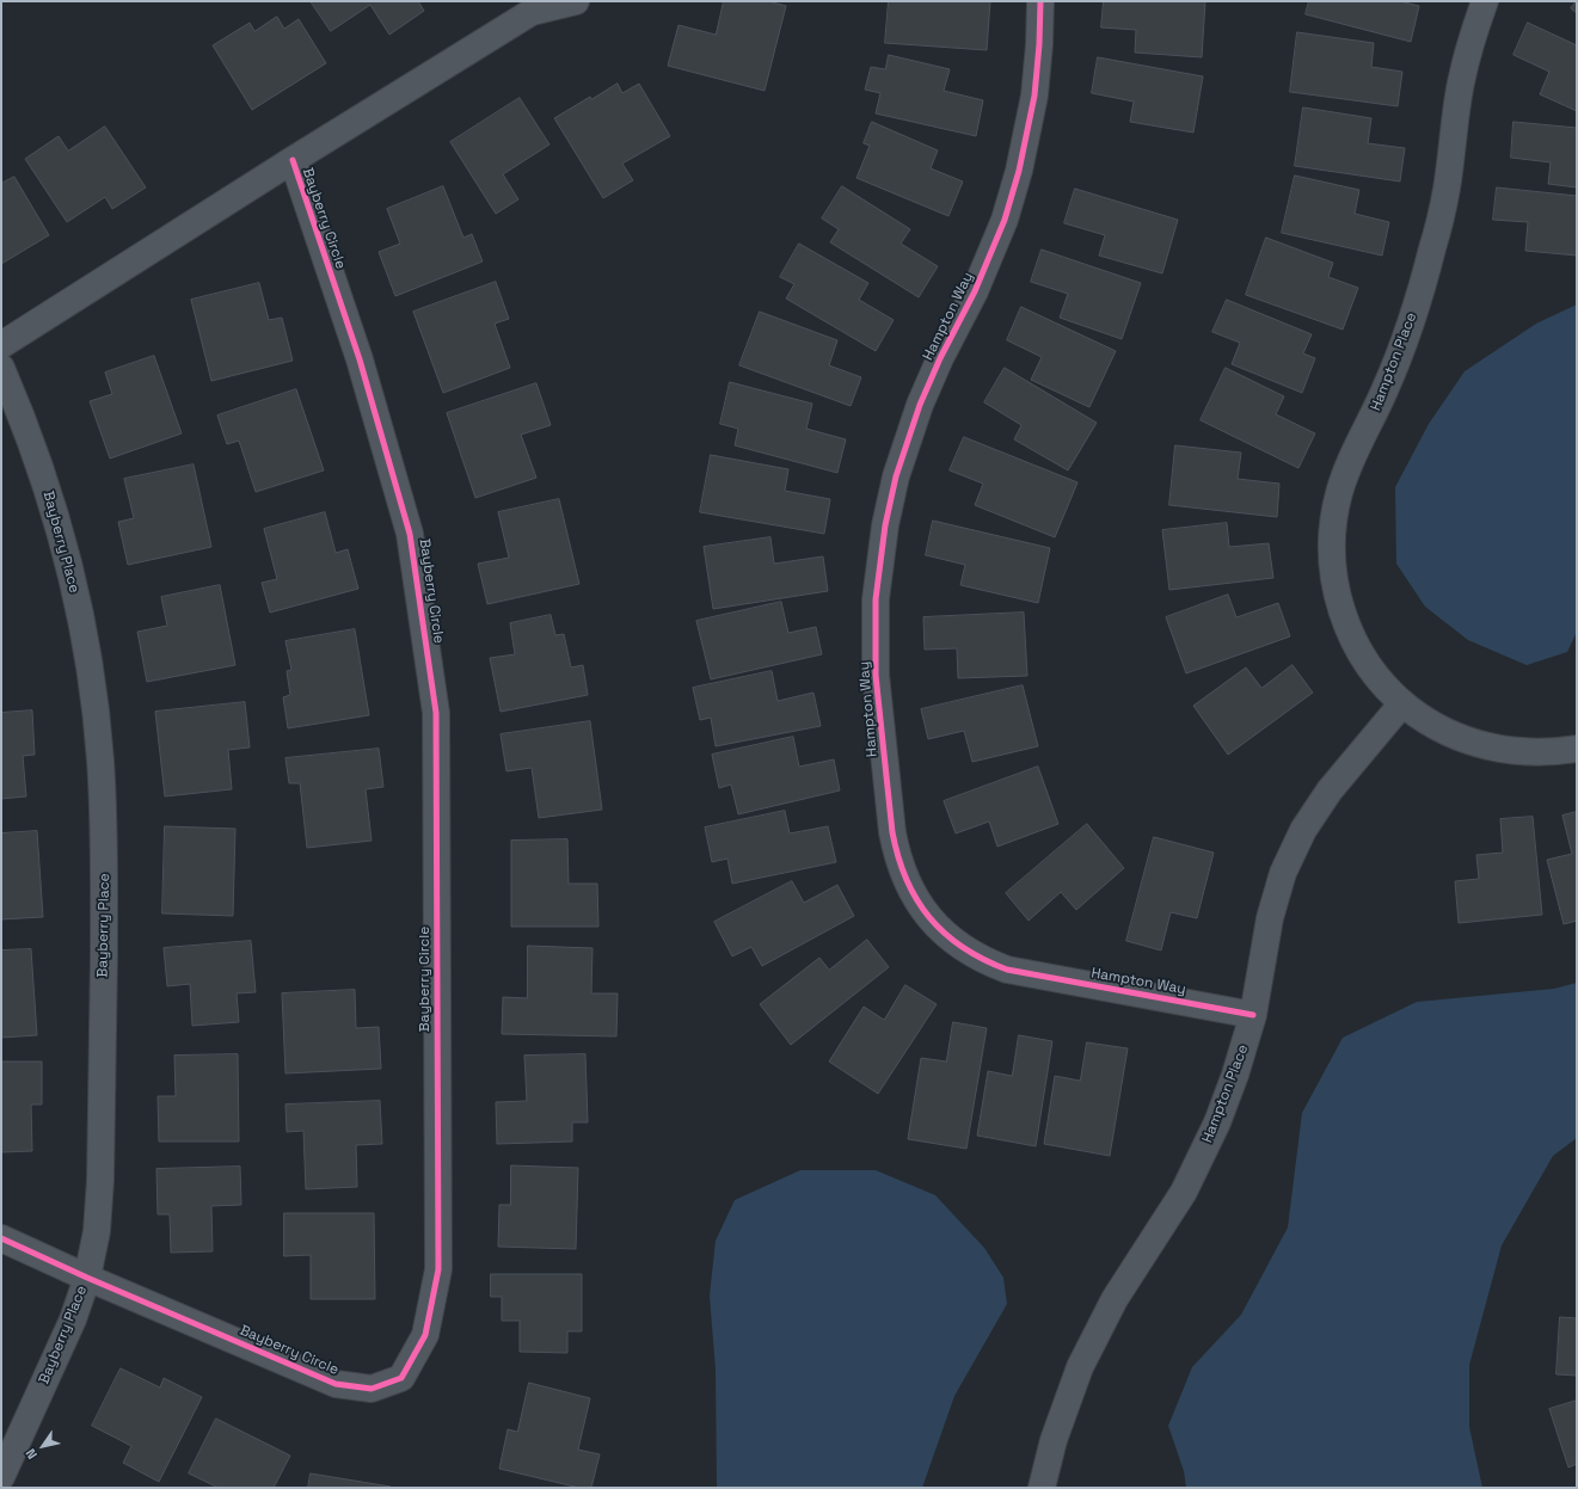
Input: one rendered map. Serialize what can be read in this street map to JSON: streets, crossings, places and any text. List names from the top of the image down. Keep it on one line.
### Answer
{"streets":{"street":["Bayberry Circle","Hampton Way","Hampton Place","Bayberry Place"]},"crossings":[["Bayberry Circle","Bayberry Place"],["Hampton Way","Hampton Place"]],"north":"bottom left"}
